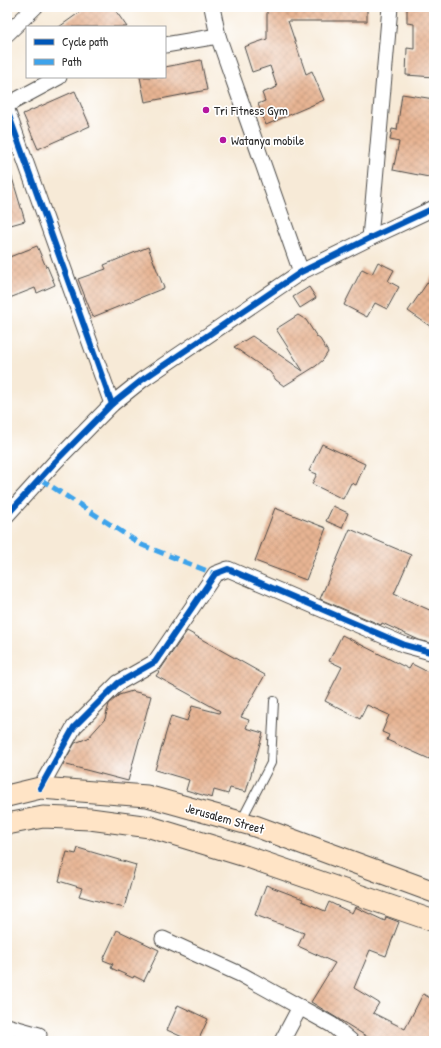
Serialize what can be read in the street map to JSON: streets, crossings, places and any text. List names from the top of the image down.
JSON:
{
  "streets": {
    "main road": ["Jerusalem Street"]
  },
  "places": ["Tri Fitness Gym", "Watanya mobile"],
  "legend": ["Cycle path", "Path"]
}
